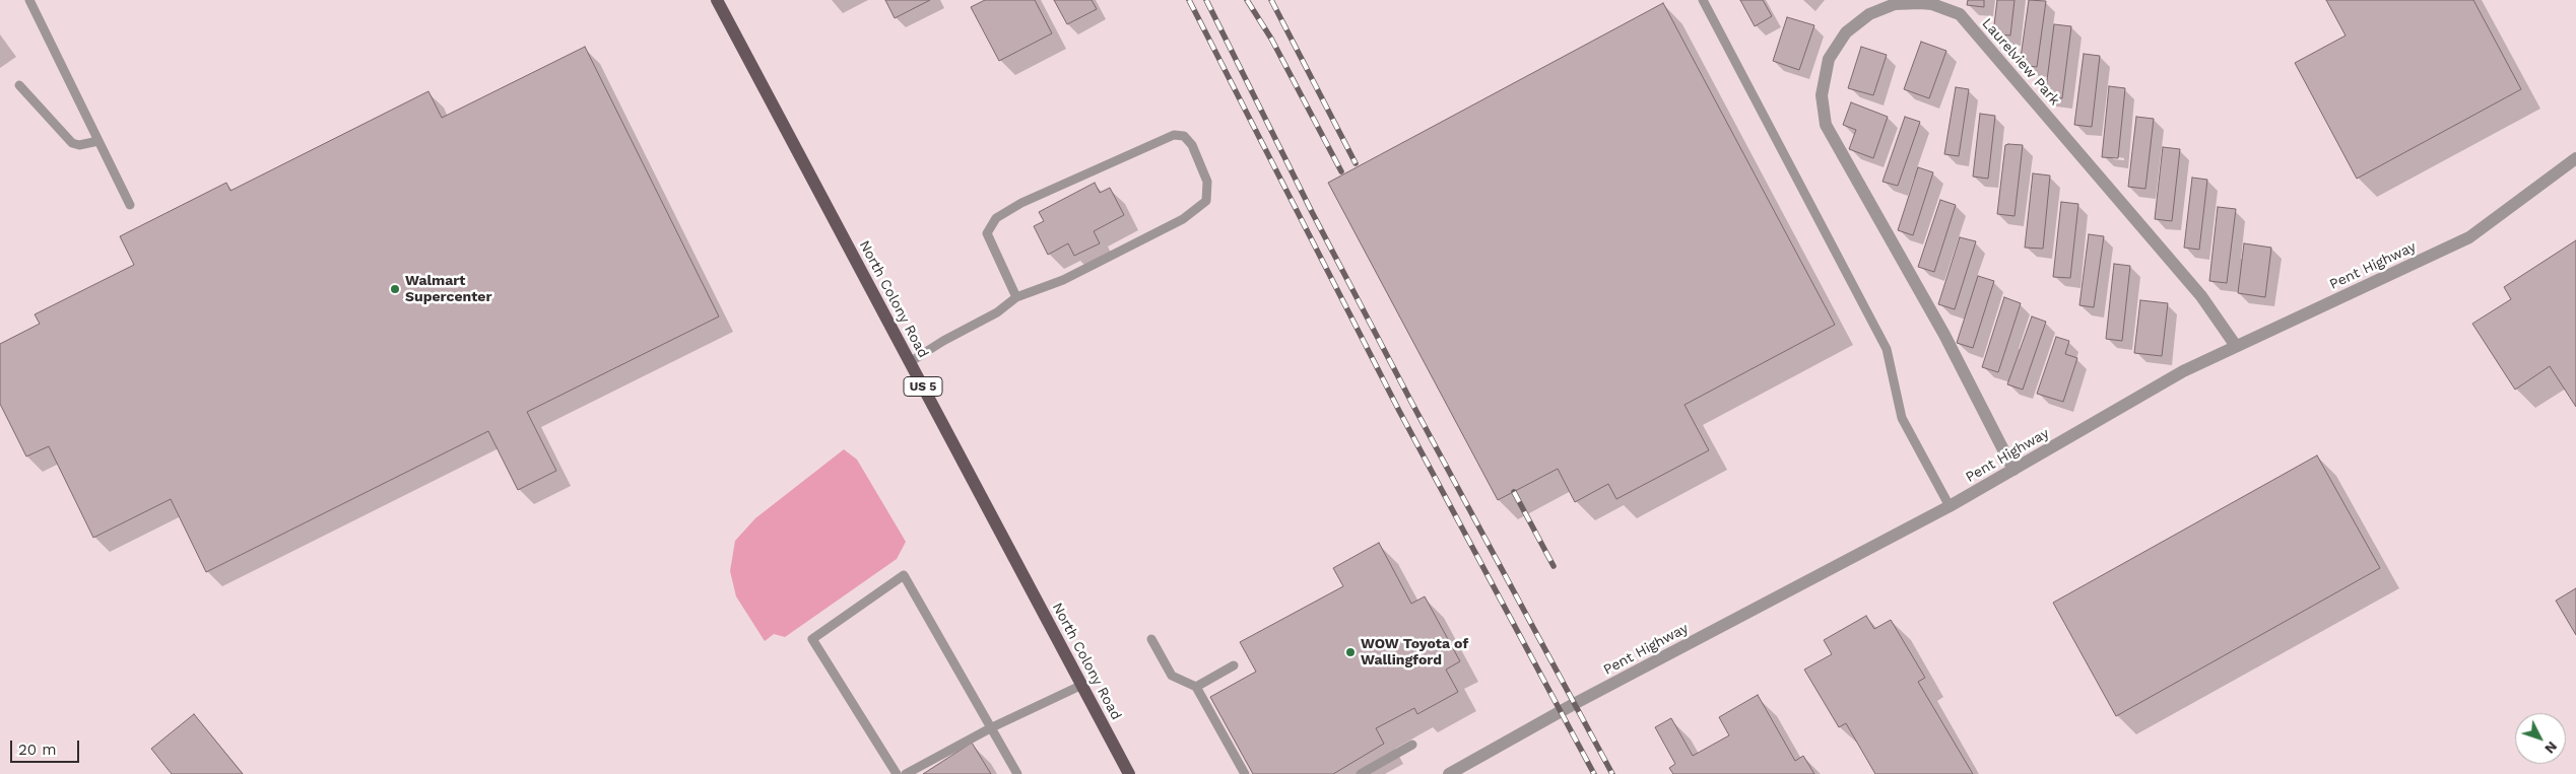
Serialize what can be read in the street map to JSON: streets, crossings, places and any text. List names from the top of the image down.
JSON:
{
  "streets": {
    "main road": ["North Colony Road", "US 5"],
    "street": ["Laurelview Park", "Pent Highway"]
  },
  "crossings": [
    ["Laurelview Park", "Pent Highway"]
  ],
  "places": ["Walmart Supercenter", "WOW Toyota of Wallingford"],
  "scale_bar": "20 m",
  "north": "bottom right"
}
